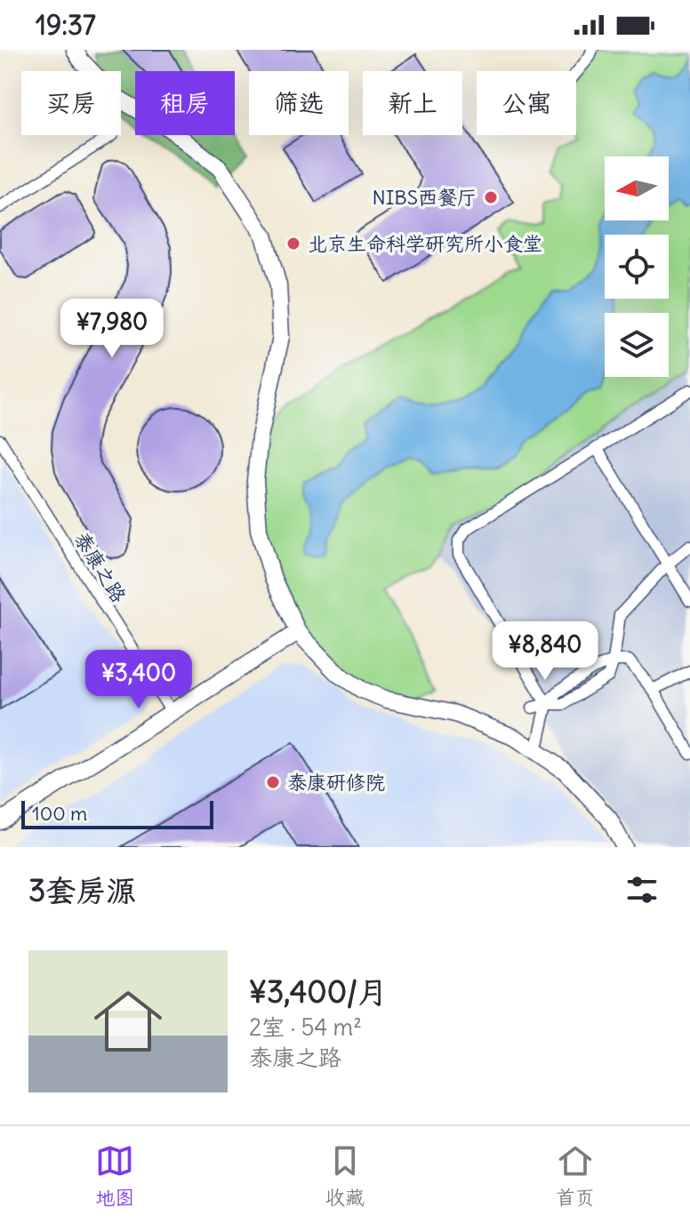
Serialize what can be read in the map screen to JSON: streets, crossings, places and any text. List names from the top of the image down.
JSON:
{
  "streets": {
    "street": ["泰康之路"]
  },
  "places": ["NIBS西餐厅", "北京生命科学研究所小食堂", "泰康研修院"],
  "scale_bar": "100 m",
  "north": "left",
  "page": {
    "status": "19:37",
    "chip": [
      "买房",
      "租房",
      "筛选",
      "新上",
      "公寓"
    ],
    "price": ["¥7,980", "¥8,840", "¥3,400"],
    "scale": "100 m",
    "heading": "3套房源",
    "list": [
      {
        "name": "¥3,400/月",
        "note": "2室 · 54 m² · 泰康之路"
      }
    ],
    "tabs": ["地图", "收藏", "首页"]
  }
}
